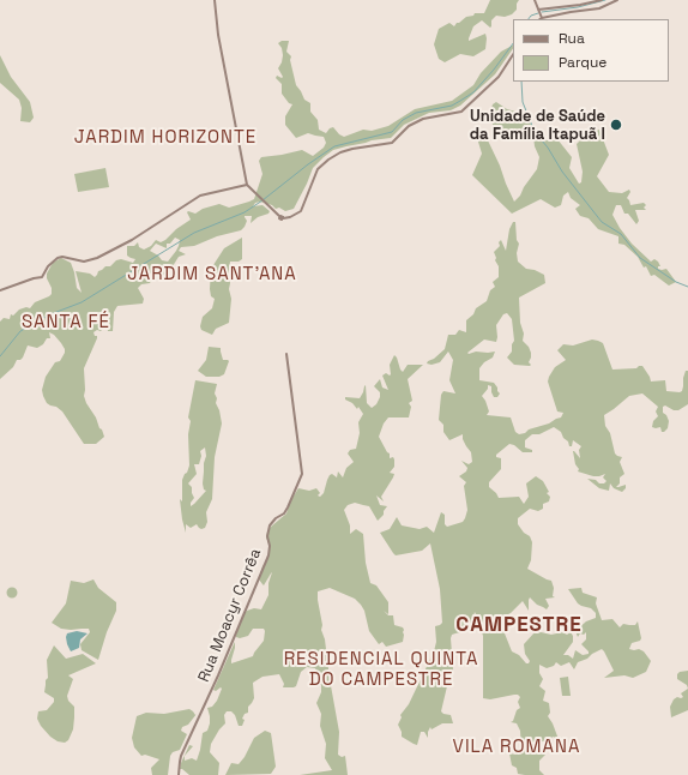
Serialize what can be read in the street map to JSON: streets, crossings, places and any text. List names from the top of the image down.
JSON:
{
  "streets": {
    "street": ["Rua Moacyr Corrêa"]
  },
  "districts": [
    "JARDIM HORIZONTE",
    "JARDIM SANT'ANA",
    "SANTA FÉ",
    "CAMPESTRE",
    "RESIDENCIAL QUINTA DO CAMPESTRE",
    "VILA ROMANA"
  ],
  "places": ["Unidade de Saúde da Família Itapuã I"],
  "legend": ["Rua", "Parque"]
}
